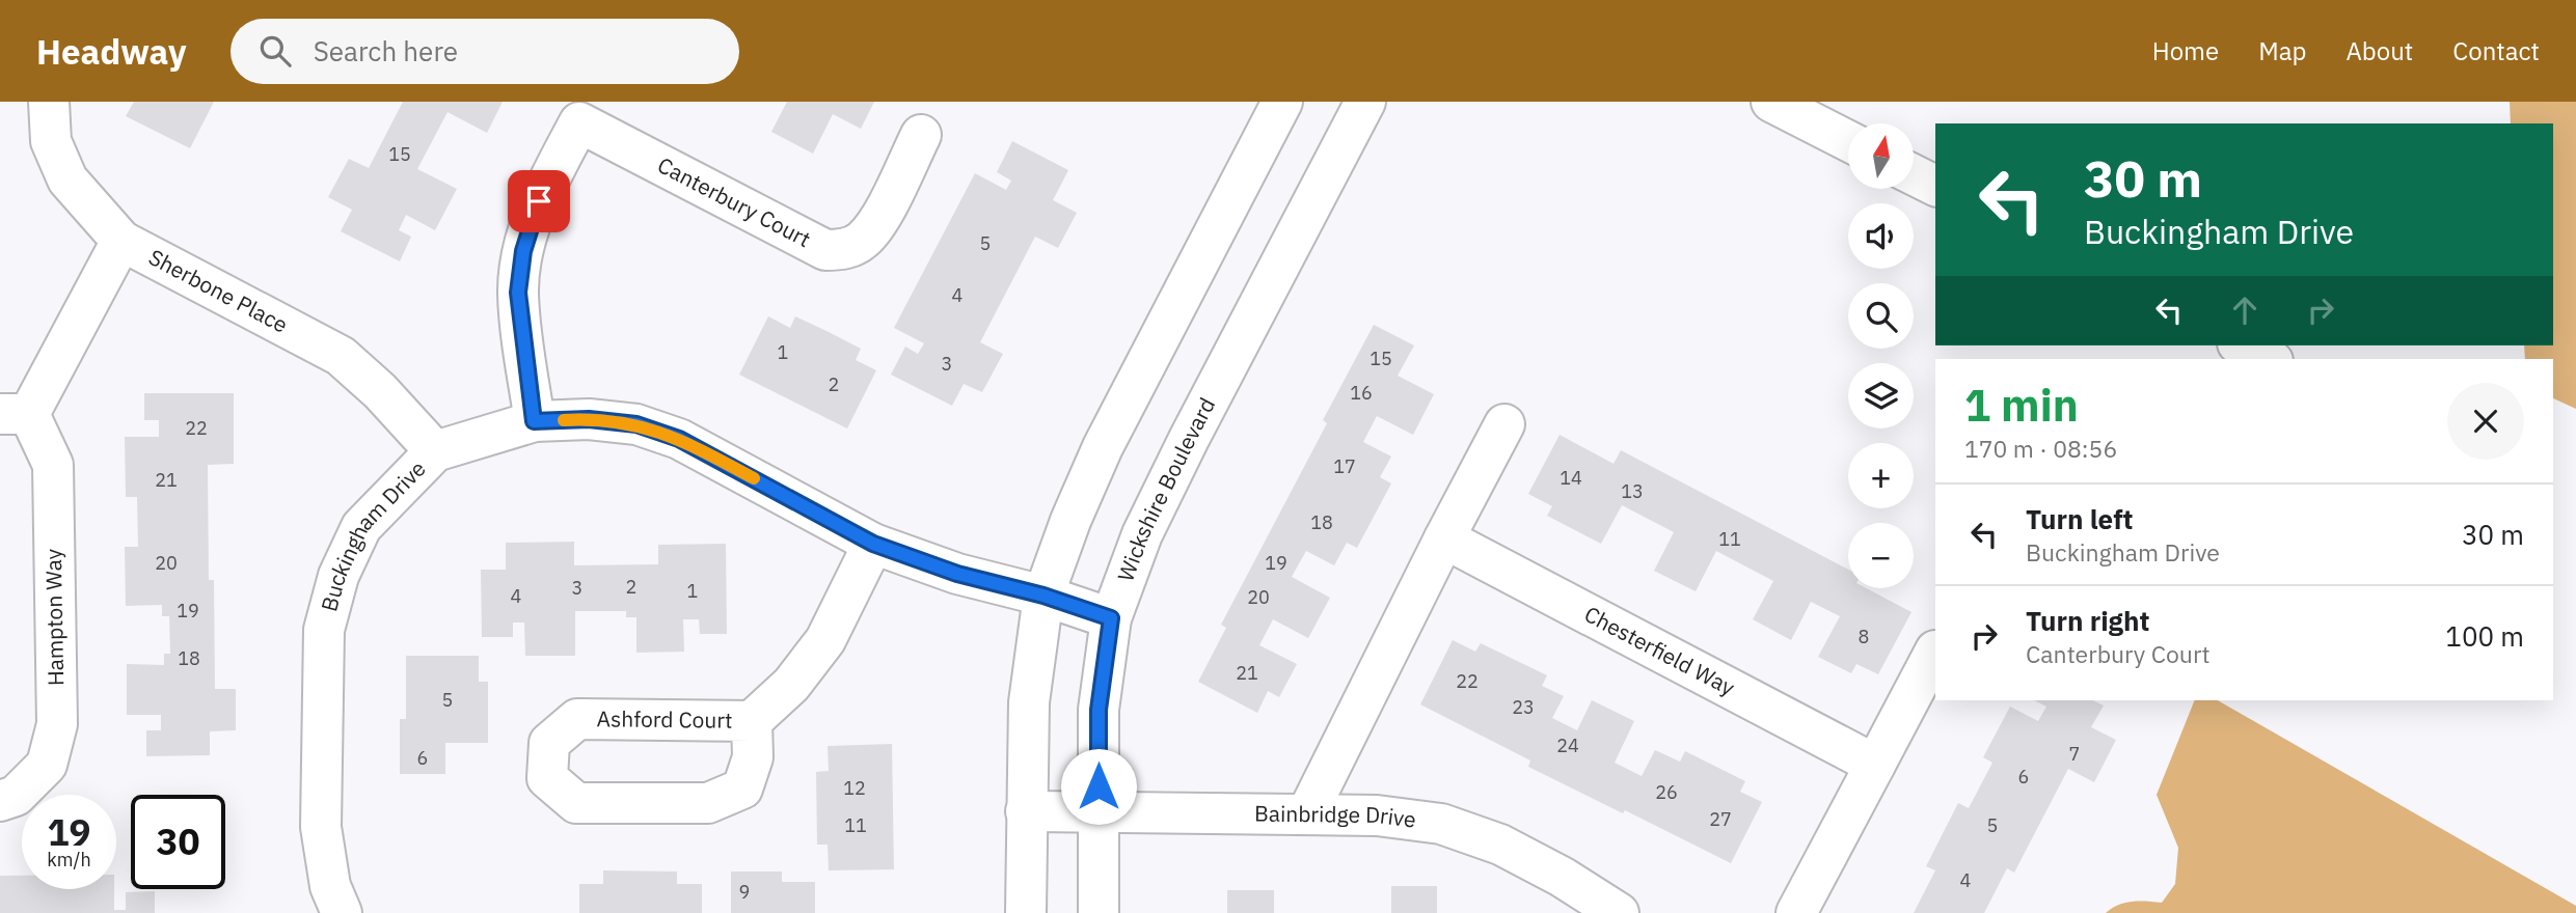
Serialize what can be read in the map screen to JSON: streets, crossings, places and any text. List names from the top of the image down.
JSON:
{
  "streets": {
    "street": [
      "Canterbury Court",
      "Sherbone Place",
      "Wickshire Boulevard",
      "Buckingham Drive",
      "Hampton Way",
      "Chesterfield Way",
      "Ashford Court",
      "Bainbridge Drive"
    ]
  },
  "crossings": [
    ["Canterbury Court", "Buckingham Drive"],
    ["Sherbone Place", "Buckingham Drive"],
    ["Sherbone Place", "Hampton Way"],
    ["Wickshire Boulevard", "Buckingham Drive"],
    ["Wickshire Boulevard", "Bainbridge Drive"],
    ["Buckingham Drive", "Ashford Court"]
  ],
  "house_numbers": [
    "15",
    "5",
    "4",
    "1",
    "15",
    "3",
    "2",
    "16",
    "22",
    "17",
    "14",
    "21",
    "13",
    "18",
    "11",
    "20",
    "19",
    "2",
    "3",
    "1",
    "4",
    "20",
    "19",
    "8",
    "18",
    "21",
    "22",
    "5",
    "23",
    "24",
    "7",
    "6",
    "6",
    "12",
    "26",
    "27",
    "11",
    "5",
    "4",
    "9"
  ],
  "north": "top",
  "page": {
    "header": "Headway",
    "search": "Search here",
    "nav": [
      "Home",
      "Map",
      "About",
      "Contact"
    ],
    "map_buttons": ["+", "−"],
    "turn": ["30 m", "Buckingham Drive"],
    "heading": ["1 min", "170 m · 08:56"],
    "list": [
      {
        "name": "Turn left",
        "note": "Buckingham Drive",
        "value": "30 m"
      },
      {
        "name": "Turn right",
        "note": "Canterbury Court",
        "value": "100 m"
      }
    ],
    "speed": "19 km/h",
    "limit": "30"
  }
}
